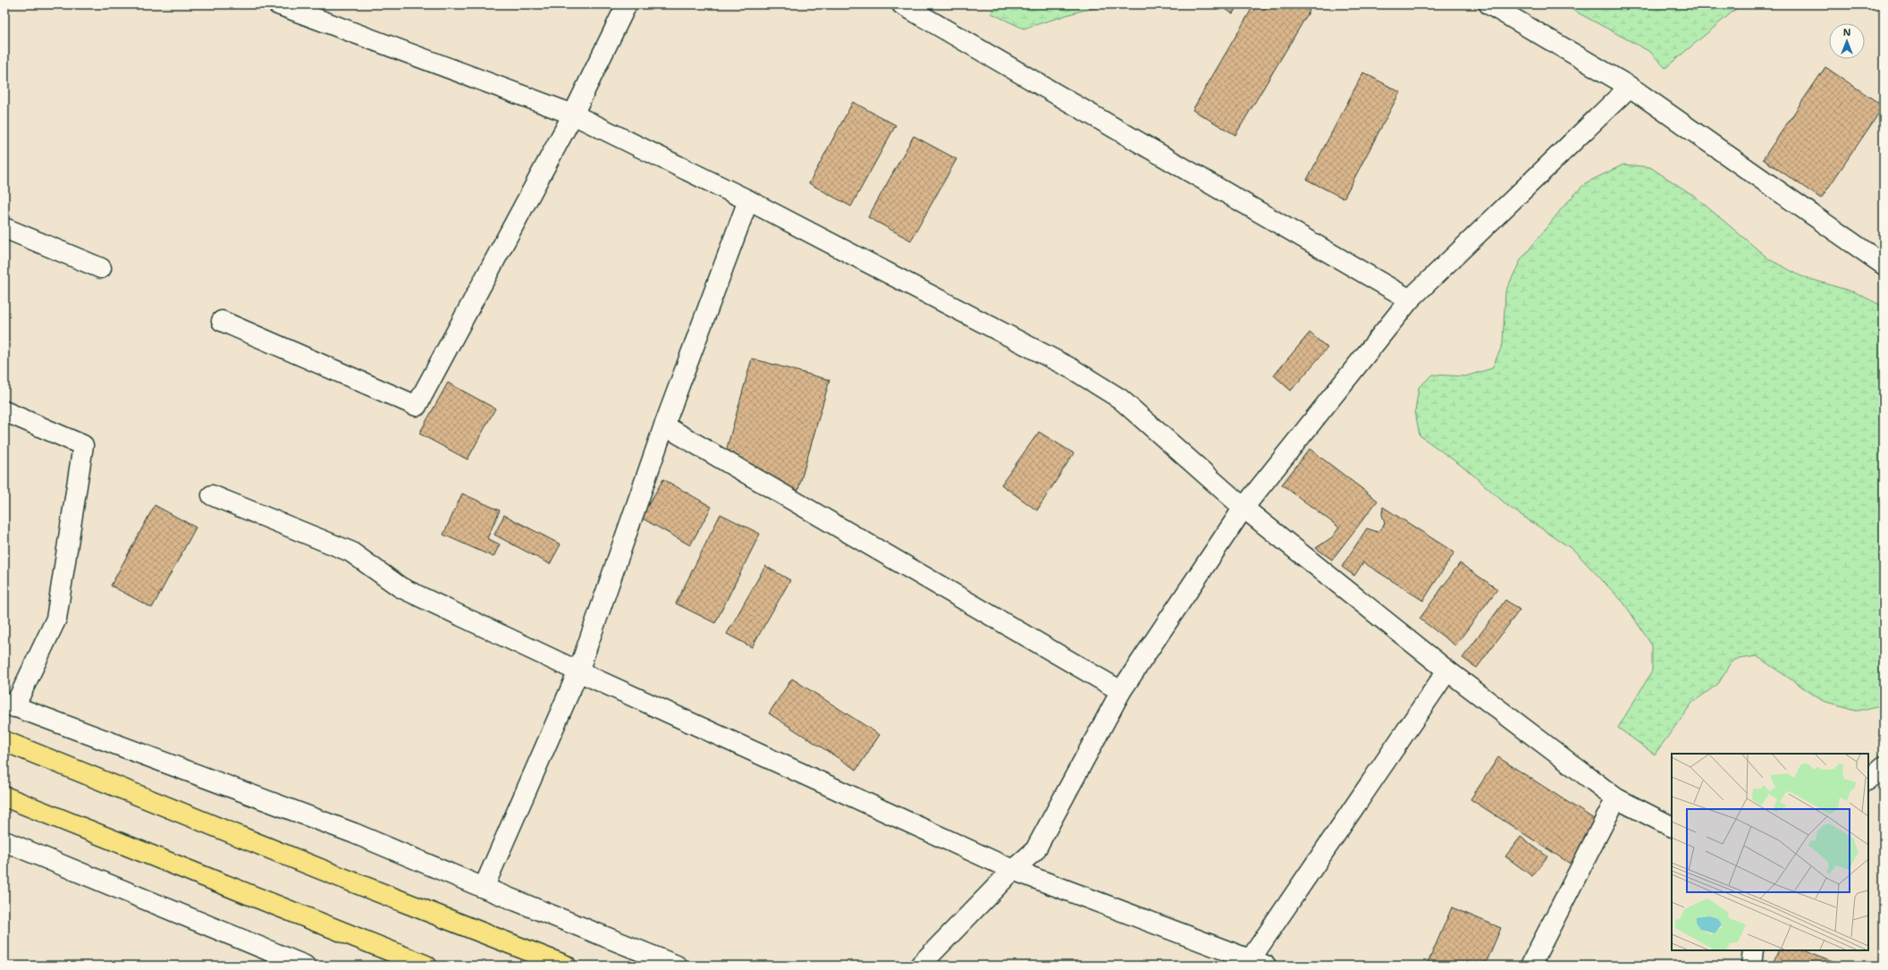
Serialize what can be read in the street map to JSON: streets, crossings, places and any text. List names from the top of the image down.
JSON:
{
  "north": "top"
}
